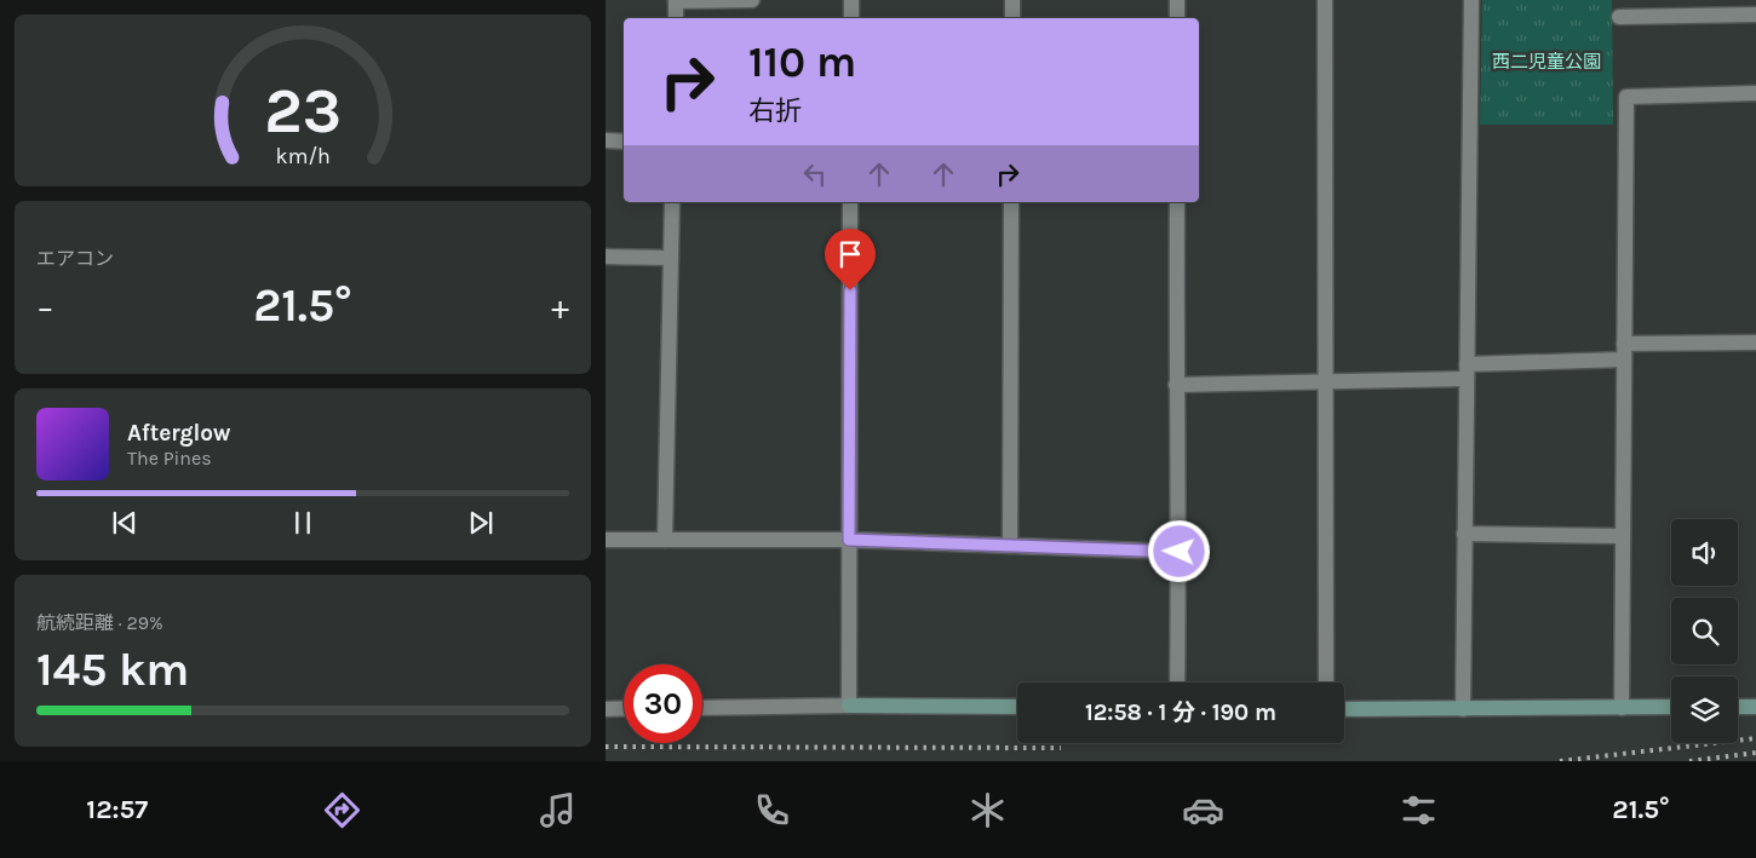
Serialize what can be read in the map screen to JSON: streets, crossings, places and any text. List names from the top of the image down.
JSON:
{
  "parks": ["西二児童公園"],
  "page": {
    "turn": ["110 m", "右折"],
    "tile": [
      "エアコン",
      ["航続距離 · 29%", "145 km"]
    ],
    "heat": ["−", "21.5°", "+"],
    "song": ["Afterglow", "The Pines"],
    "limit": "30",
    "trip": "12:58 · 1 分 · 190 m",
    "tabs": ["12:57", "21.5°"],
    "gauge": ["23", "km/h"]
  }
}
